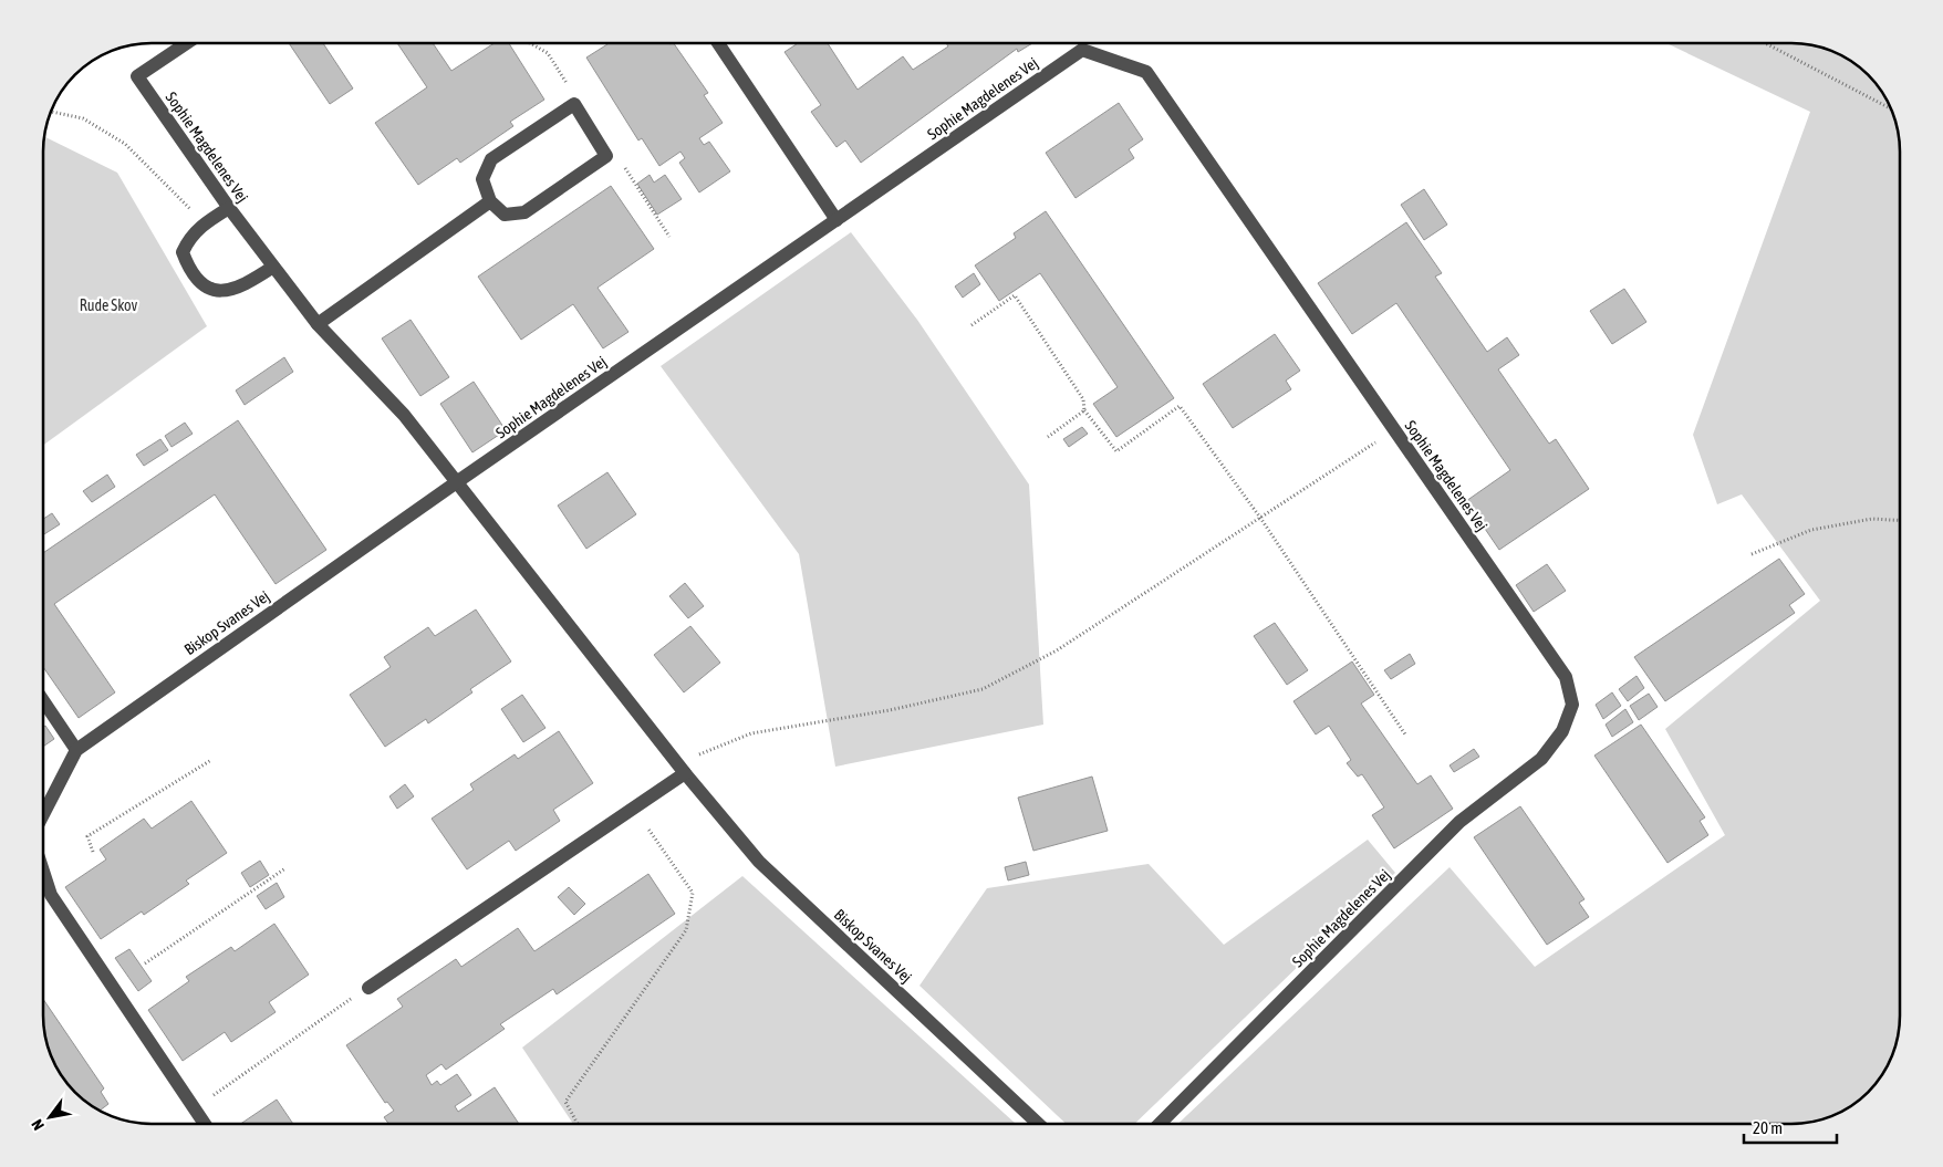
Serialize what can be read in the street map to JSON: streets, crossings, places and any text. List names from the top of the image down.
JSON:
{
  "streets": {
    "street": ["Sophie Magdelenes Vej", "Biskop Svanes Vej"]
  },
  "crossings": [
    ["Sophie Magdelenes Vej", "Biskop Svanes Vej"]
  ],
  "parks": ["Rude Skov"],
  "scale_bar": "20 m",
  "north": "bottom left"
}
